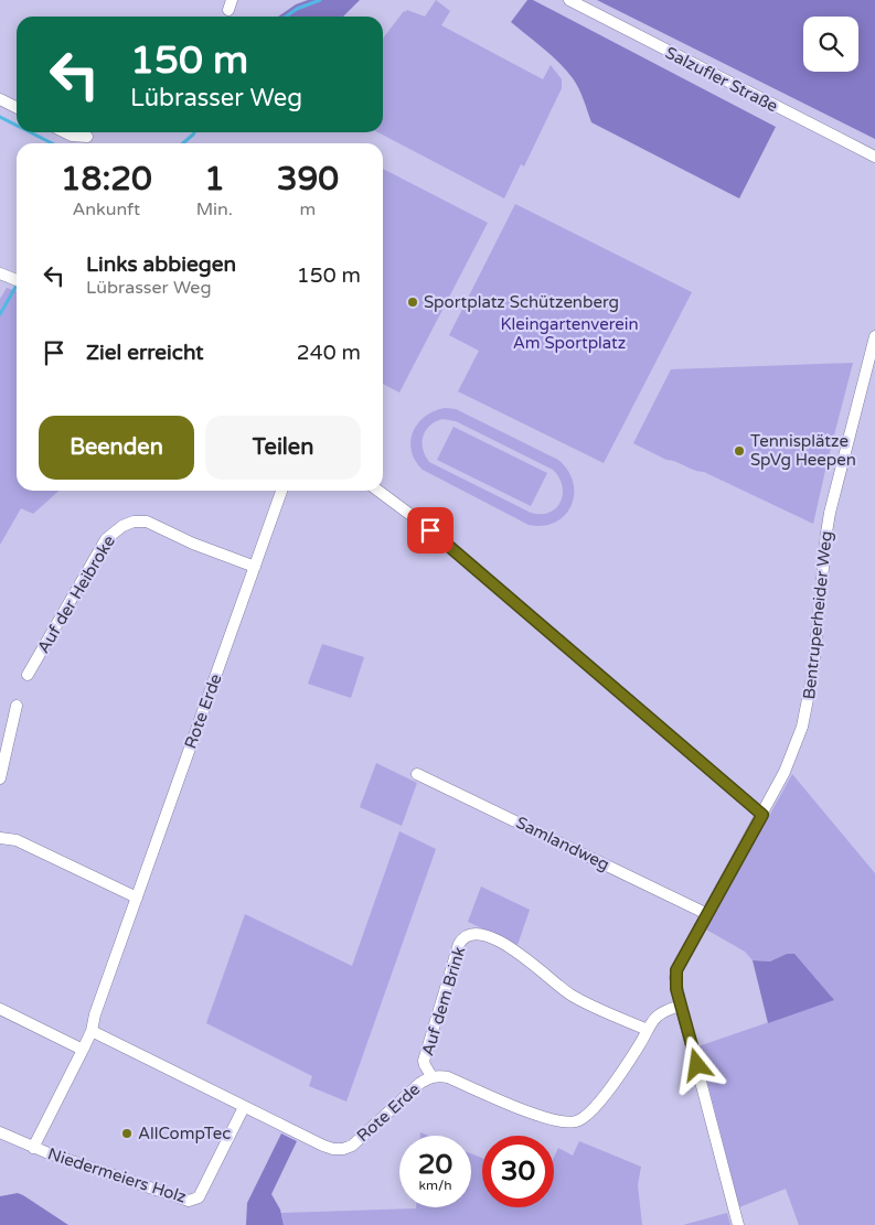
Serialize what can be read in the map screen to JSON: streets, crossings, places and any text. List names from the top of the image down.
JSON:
{
  "streets": {
    "street": [
      "Salzufler Straße",
      "Auf der Heibroke",
      "Bentruperheider Weg",
      "Rote Erde",
      "Samlandweg",
      "Auf dem Brink",
      "Niedermeiers Holz"
    ]
  },
  "crossings": [
    ["Auf der Heibroke", "Rote Erde"],
    ["Bentruperheider Weg", "Rote Erde"],
    ["Bentruperheider Weg", "Samlandweg"],
    ["Rote Erde", "Auf dem Brink"],
    ["Rote Erde", "Niedermeiers Holz"]
  ],
  "parks": ["Kleingartenverein Am Sportplatz"],
  "places": ["Sportplatz Schützenberg", "Tennisplätze SpVg Heepen", "AllCompTec"],
  "page": {
    "turn": ["150 m", "Lübrasser Weg"],
    "eta": [
      "18:20",
      "Ankunft",
      "1",
      "Min.",
      "390",
      "m"
    ],
    "list": [
      {
        "name": "Links abbiegen",
        "note": "Lübrasser Weg",
        "value": "150 m"
      },
      {
        "name": "Ziel erreicht",
        "value": "240 m"
      }
    ],
    "buttons": ["Beenden", "Teilen"],
    "speed": "20 km/h",
    "limit": "30"
  }
}
